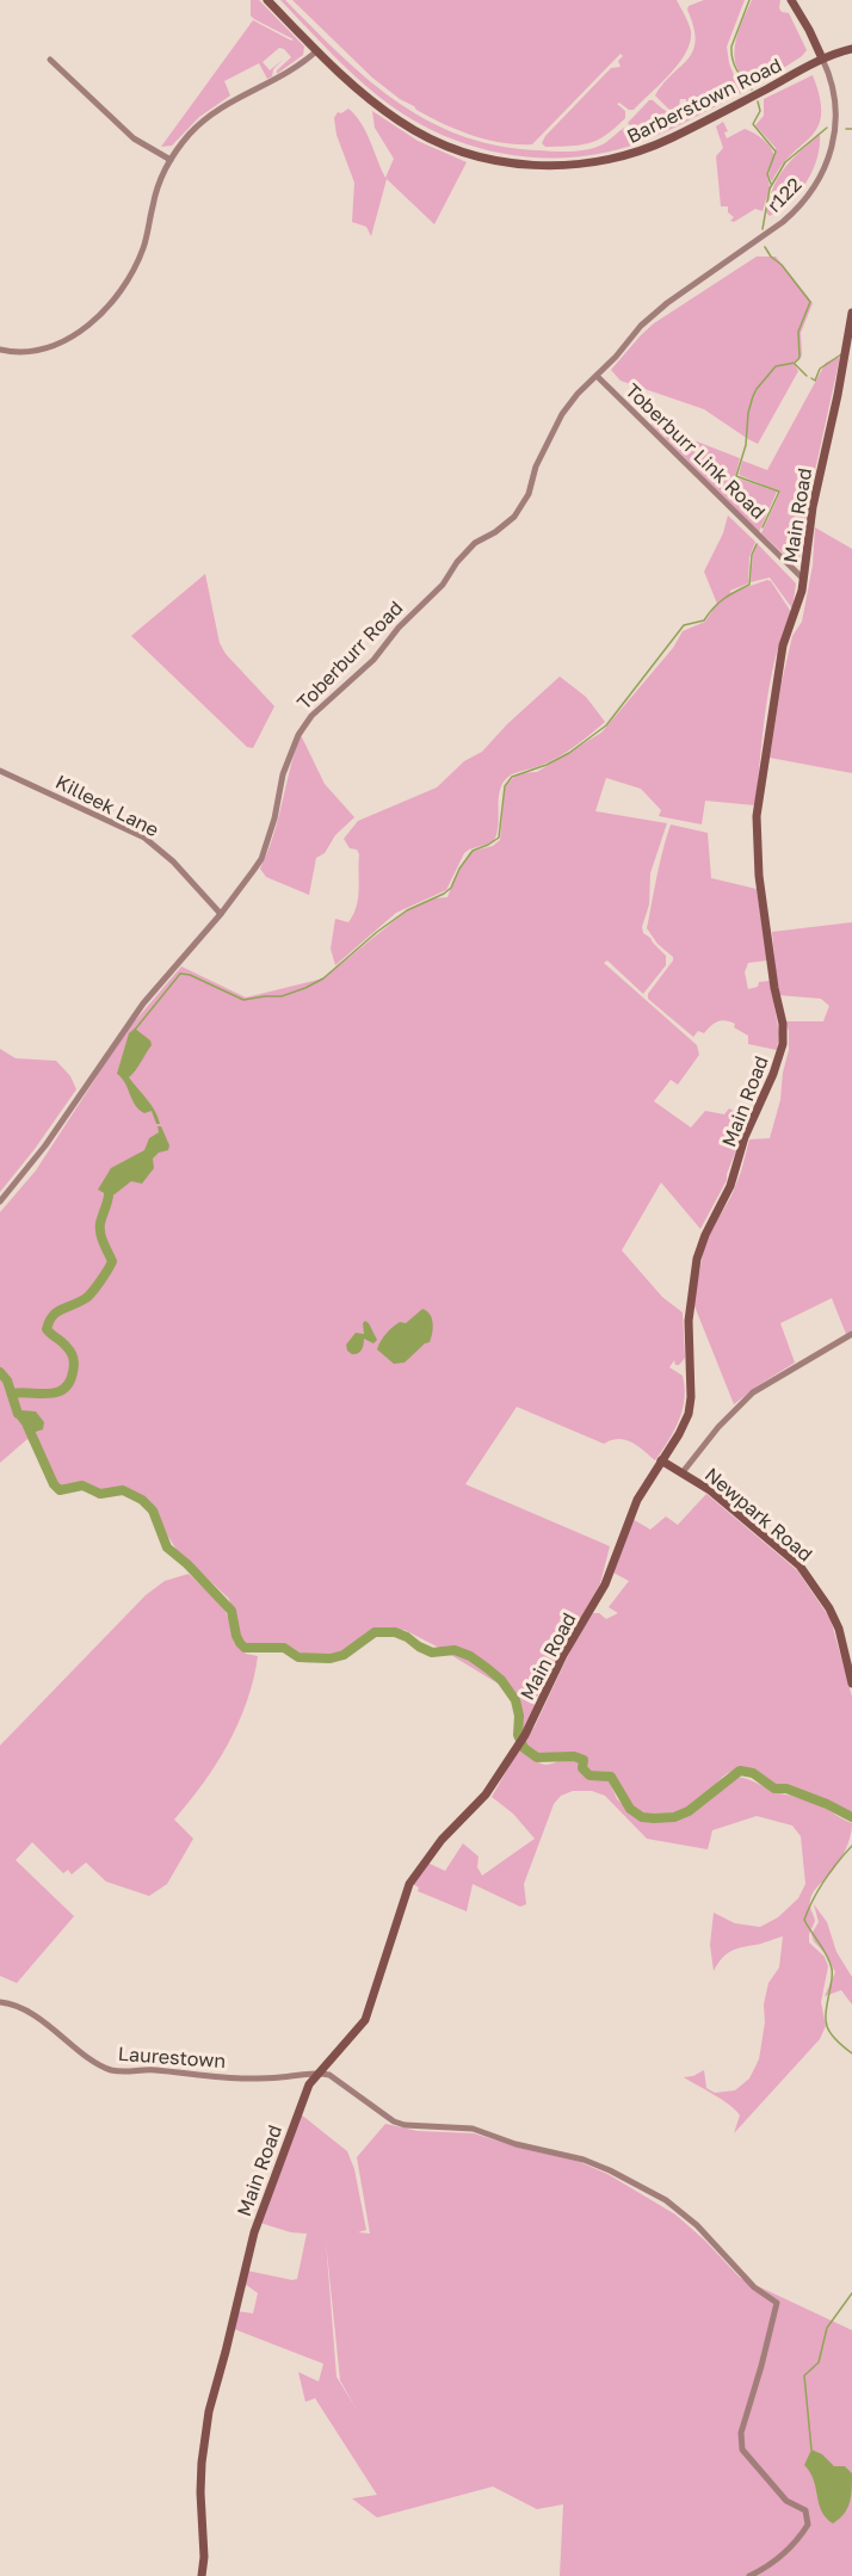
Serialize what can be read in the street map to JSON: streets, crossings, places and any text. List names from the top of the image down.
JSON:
{
  "streets": {
    "main road": ["Barberstown Road", "Main Road", "Newpark Road"],
    "street": [
      "r122",
      "Toberburr Link Road",
      "Toberburr Road",
      "Killeek Lane",
      "Laurestown"
    ]
  },
  "crossings": [
    ["Barberstown Road", "r122"],
    ["r122", "Toberburr Road"],
    ["Toberburr Link Road", "Main Road"],
    ["Toberburr Link Road", "Toberburr Road"],
    ["Main Road", "Newpark Road"],
    ["Main Road", "Laurestown"],
    ["Toberburr Road", "Killeek Lane"]
  ]
}
